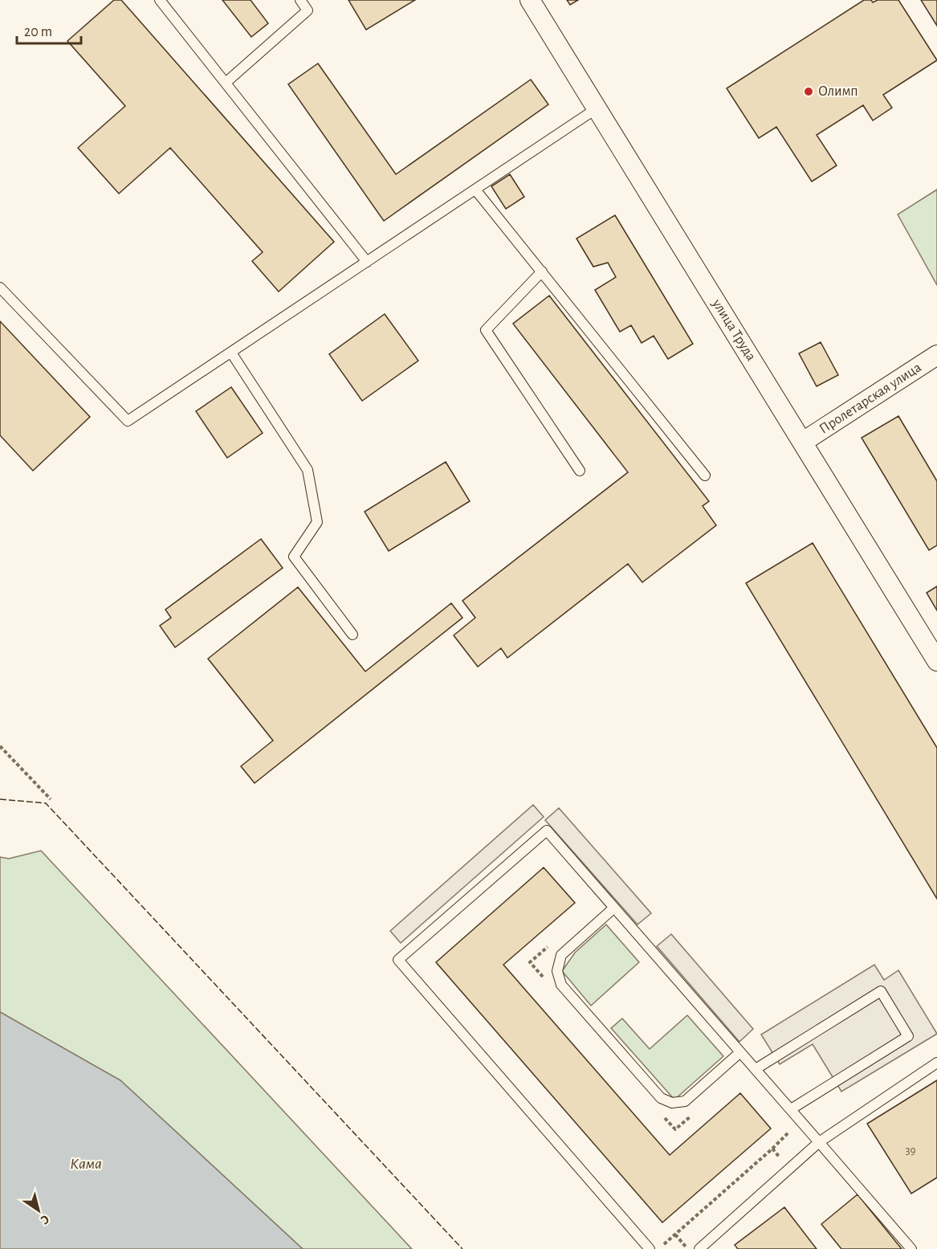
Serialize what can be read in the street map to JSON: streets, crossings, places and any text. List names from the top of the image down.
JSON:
{
  "streets": {
    "street": ["улица Труда", "Пролетарская улица"]
  },
  "crossings": [
    ["улица Труда", "Пролетарская улица"]
  ],
  "water": ["Кама"],
  "places": ["Олимп"],
  "house_numbers": ["39"],
  "scale_bar": "20 m",
  "north": "bottom right"
}
